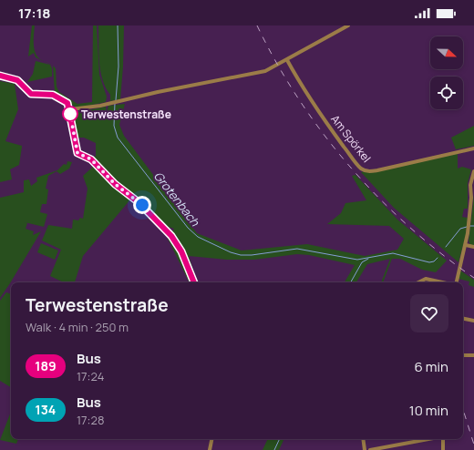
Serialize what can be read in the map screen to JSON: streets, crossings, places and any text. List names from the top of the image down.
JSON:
{
  "streets": {
    "street": ["Am Spörkel"]
  },
  "water": ["Grotenbach"],
  "places": ["Terwestenstraße"],
  "lines": ["bus line 189"],
  "north": "right",
  "page": {
    "status": "17:18",
    "heading": ["Terwestenstraße", "Walk · 4 min · 250 m"],
    "list": [
      {
        "mark": "189",
        "name": "Bus",
        "note": "17:24",
        "value": "6 min"
      },
      {
        "mark": "134",
        "name": "Bus",
        "note": "17:28",
        "value": "10 min"
      }
    ]
  }
}
